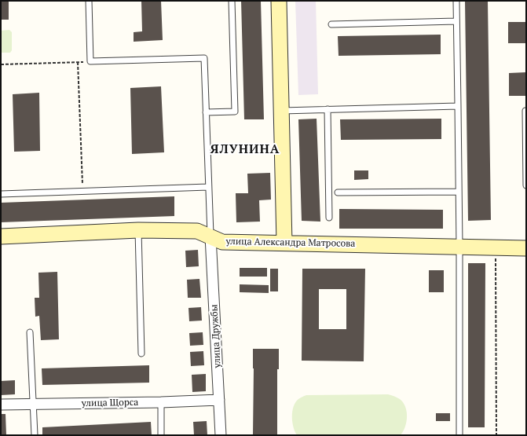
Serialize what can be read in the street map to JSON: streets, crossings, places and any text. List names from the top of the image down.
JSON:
{
  "streets": {
    "street": ["улица Александра Матросова", "улица Дружбы", "улица Щорса"]
  },
  "crossings": [
    ["улица Александра Матросова", "улица Дружбы"],
    ["улица Дружбы", "улица Щорса"]
  ],
  "districts": ["ЯЛУНИНА"]
}
